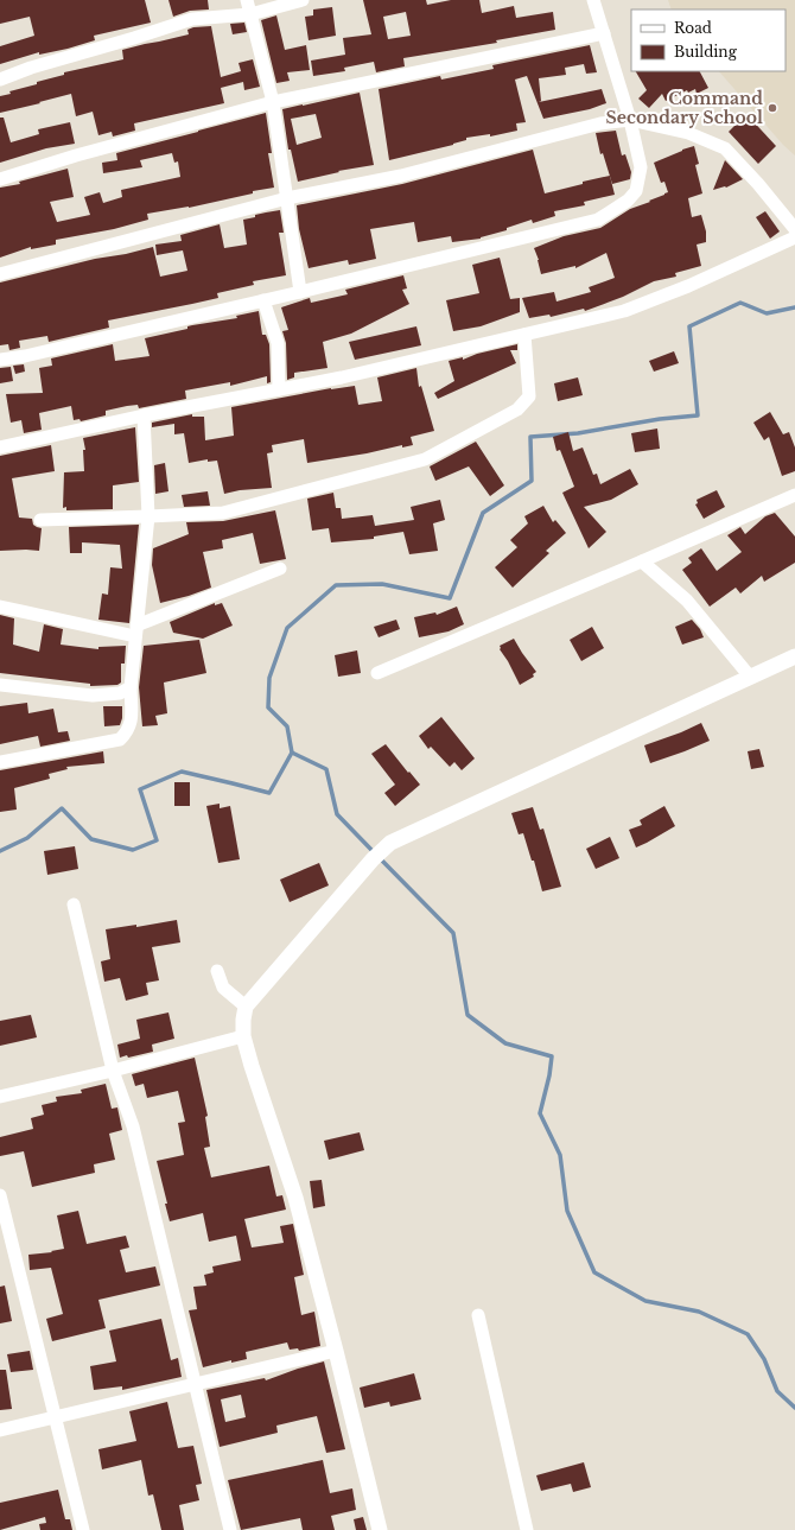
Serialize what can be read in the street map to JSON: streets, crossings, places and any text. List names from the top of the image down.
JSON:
{
  "places": ["Command Secondary School"],
  "legend": ["Road", "Building"]
}
